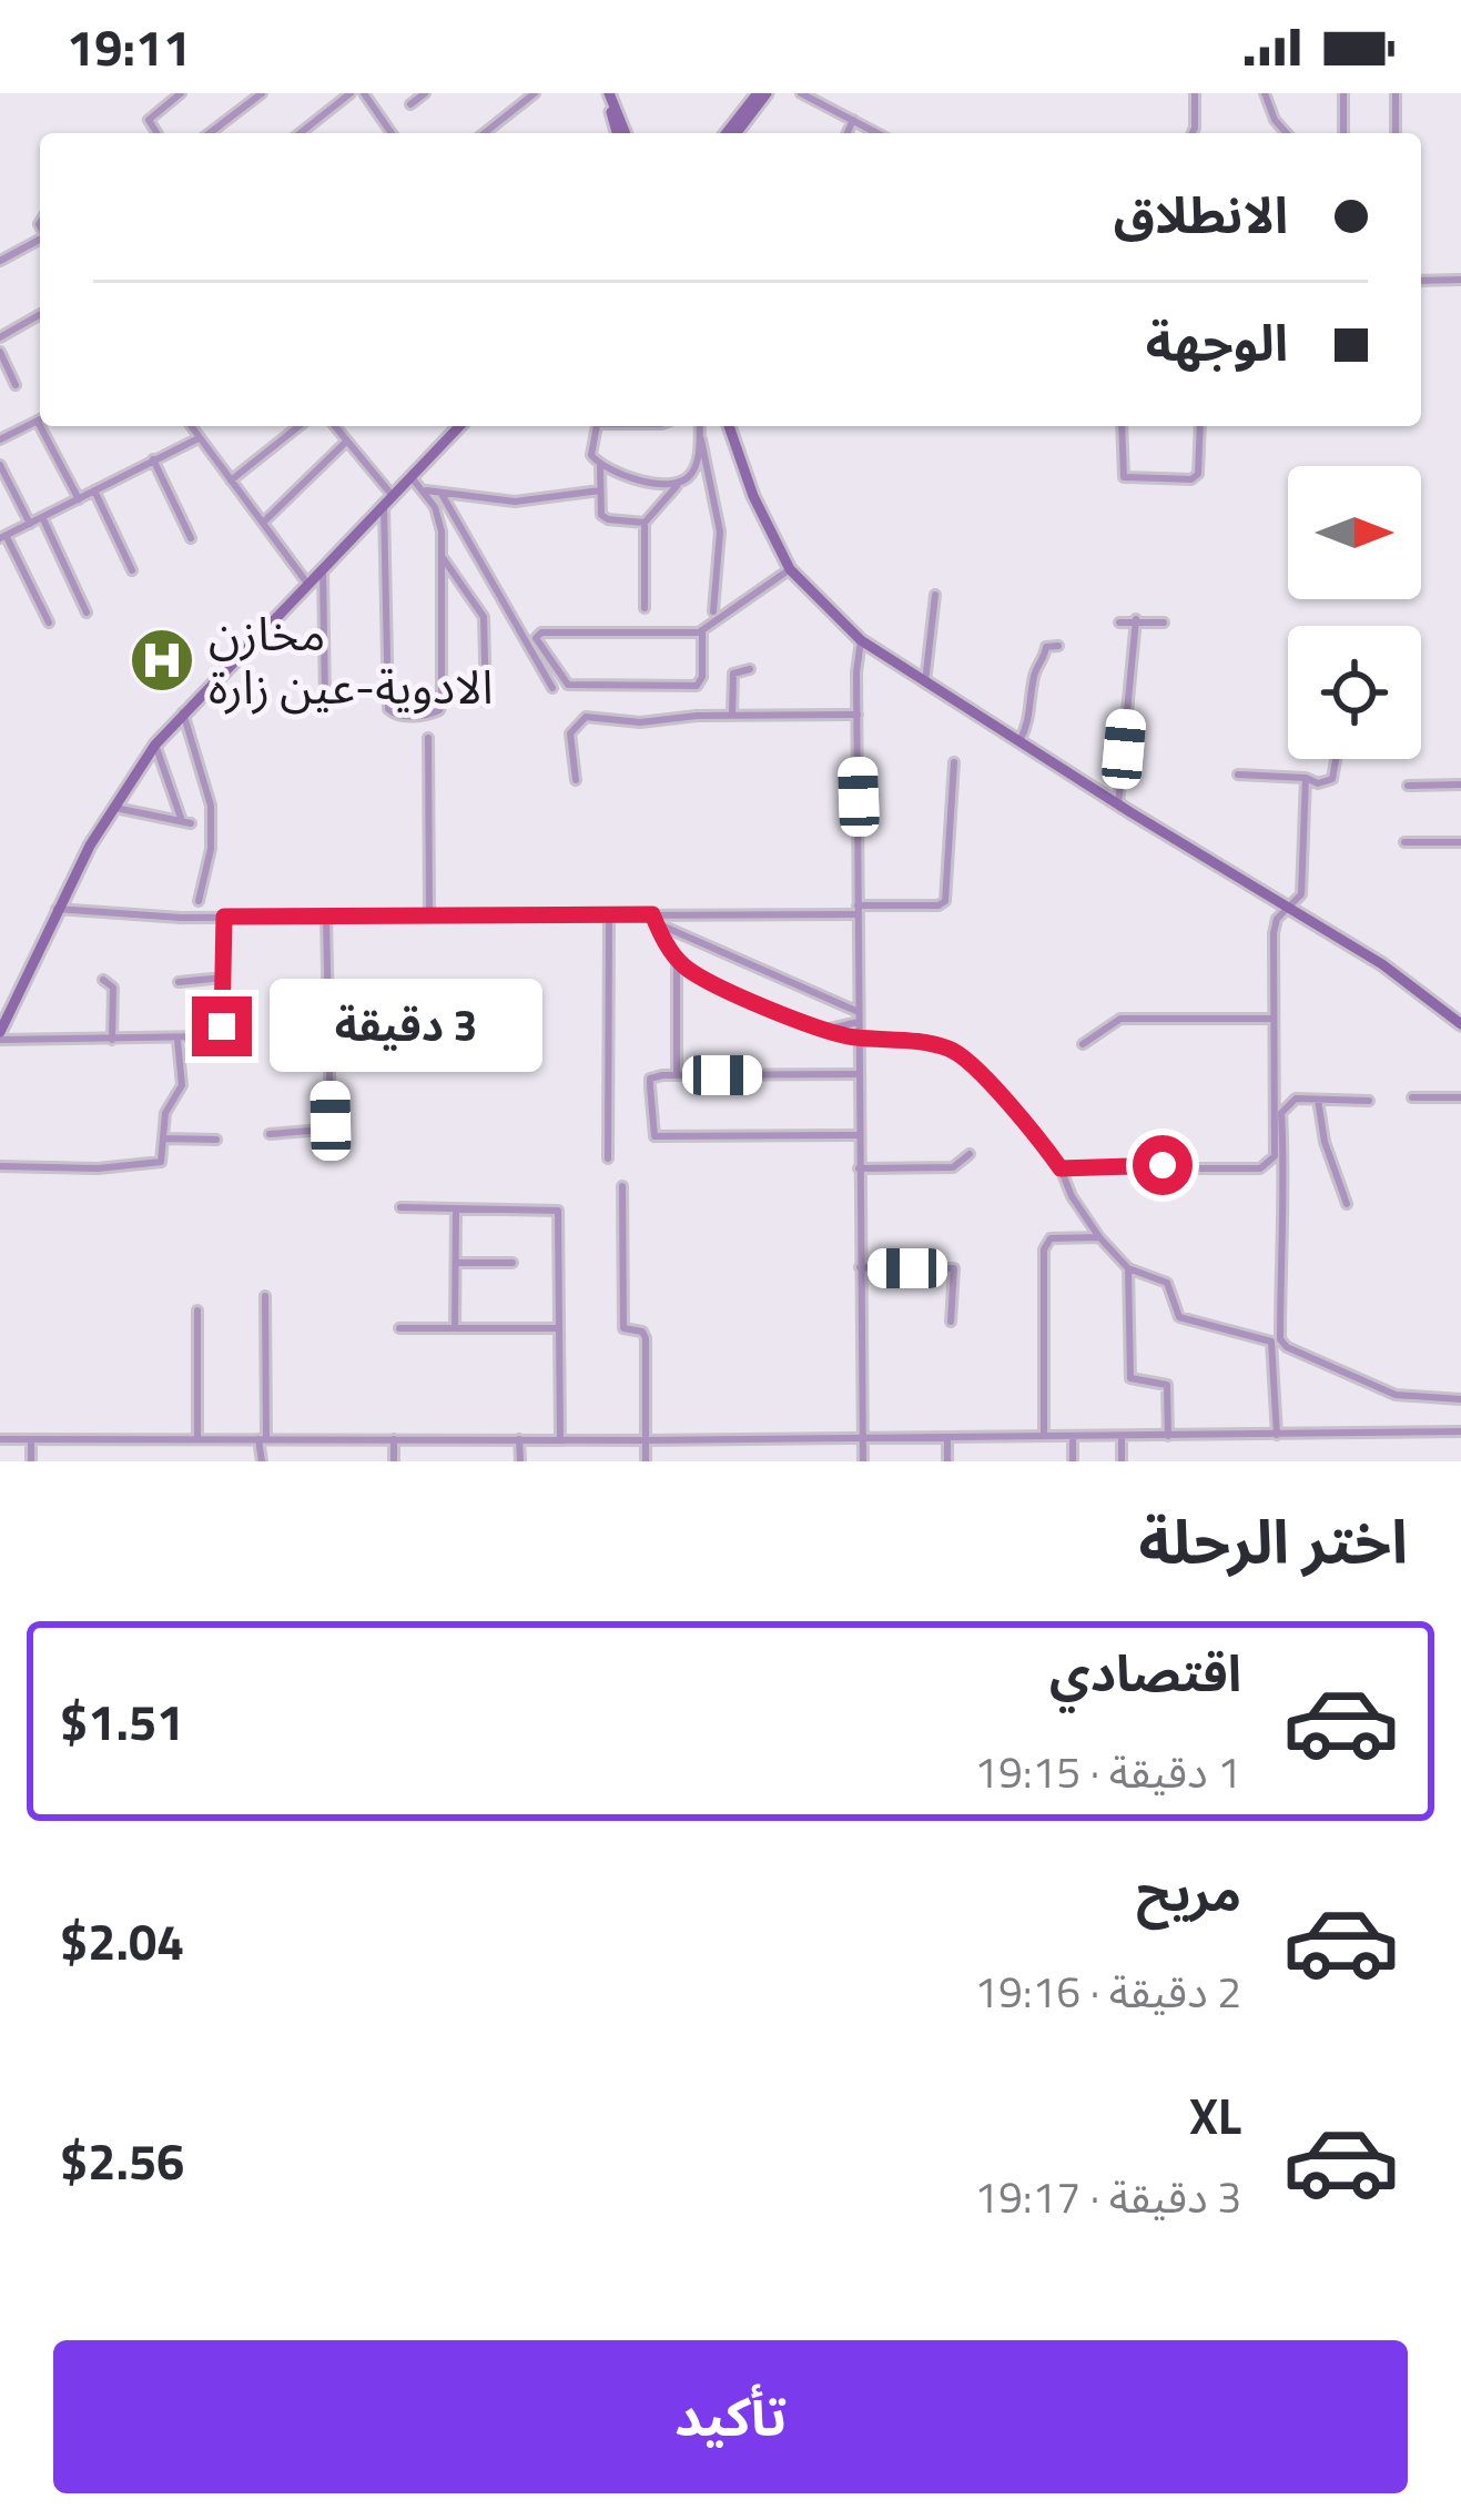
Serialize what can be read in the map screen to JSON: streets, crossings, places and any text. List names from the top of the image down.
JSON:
{
  "places": {
    "hospital": ["مخازن الادوية-عين زارة"]
  },
  "north": "right",
  "page": {
    "status": "19:11",
    "banner": ["الانطلاق", "الوجهة"],
    "bubble": "3 دقيقة",
    "heading": "اختر الرحلة",
    "list": [
      {
        "name": "اقتصادي",
        "note": "1 دقيقة · 19:15",
        "value": "$1.51"
      },
      {
        "name": "مريح",
        "note": "2 دقيقة · 19:16",
        "value": "$2.04"
      },
      {
        "name": "XL",
        "note": "3 دقيقة · 19:17",
        "value": "$2.56"
      }
    ],
    "buttons": "تأكيد"
  }
}
